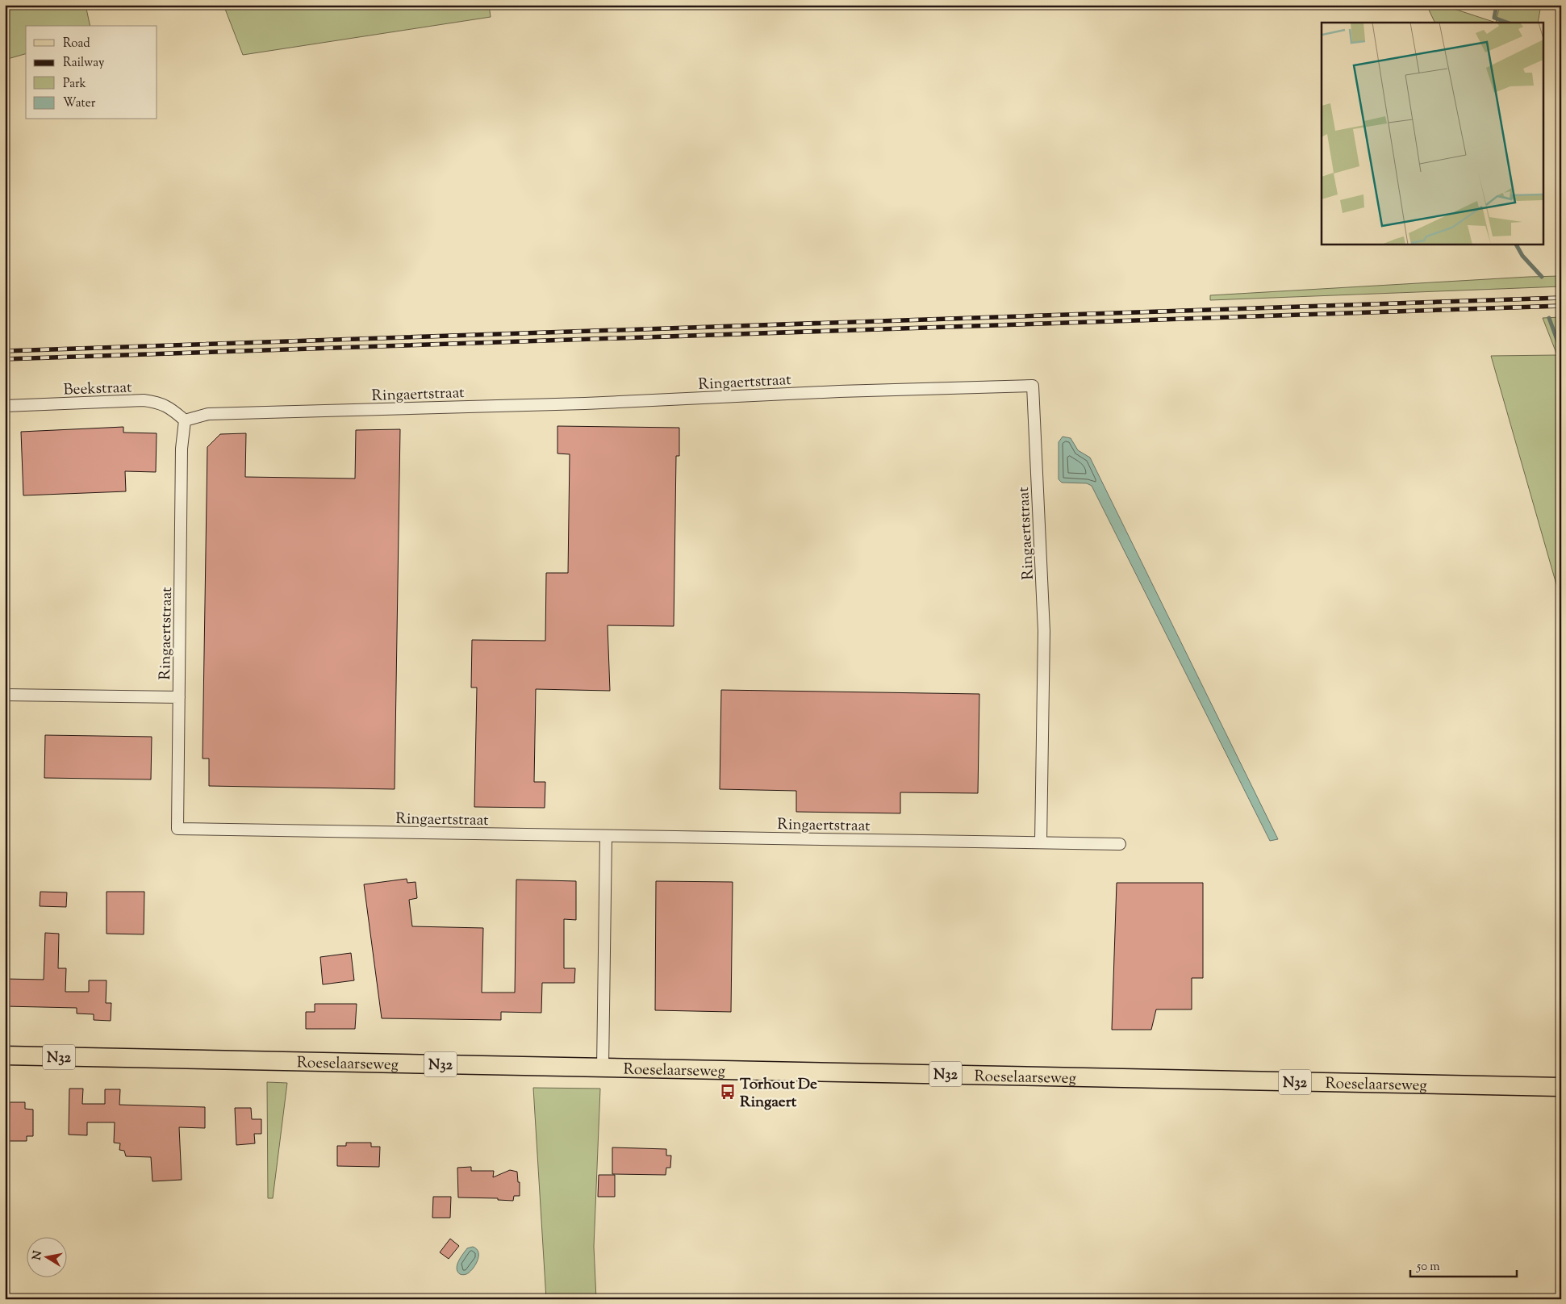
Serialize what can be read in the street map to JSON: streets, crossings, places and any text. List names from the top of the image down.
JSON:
{
  "streets": {
    "main road": ["N32", "Roeselaarseweg"],
    "street": ["Ringaertstraat", "Beekstraat"]
  },
  "crossings": [
    ["Ringaertstraat", "Beekstraat"]
  ],
  "places": {
    "bus stop": ["Torhout De Ringaert"]
  },
  "legend": [
    "Road",
    "Railway",
    "Park",
    "Water"
  ],
  "scale_bar": "50 m",
  "north": "left"
}
